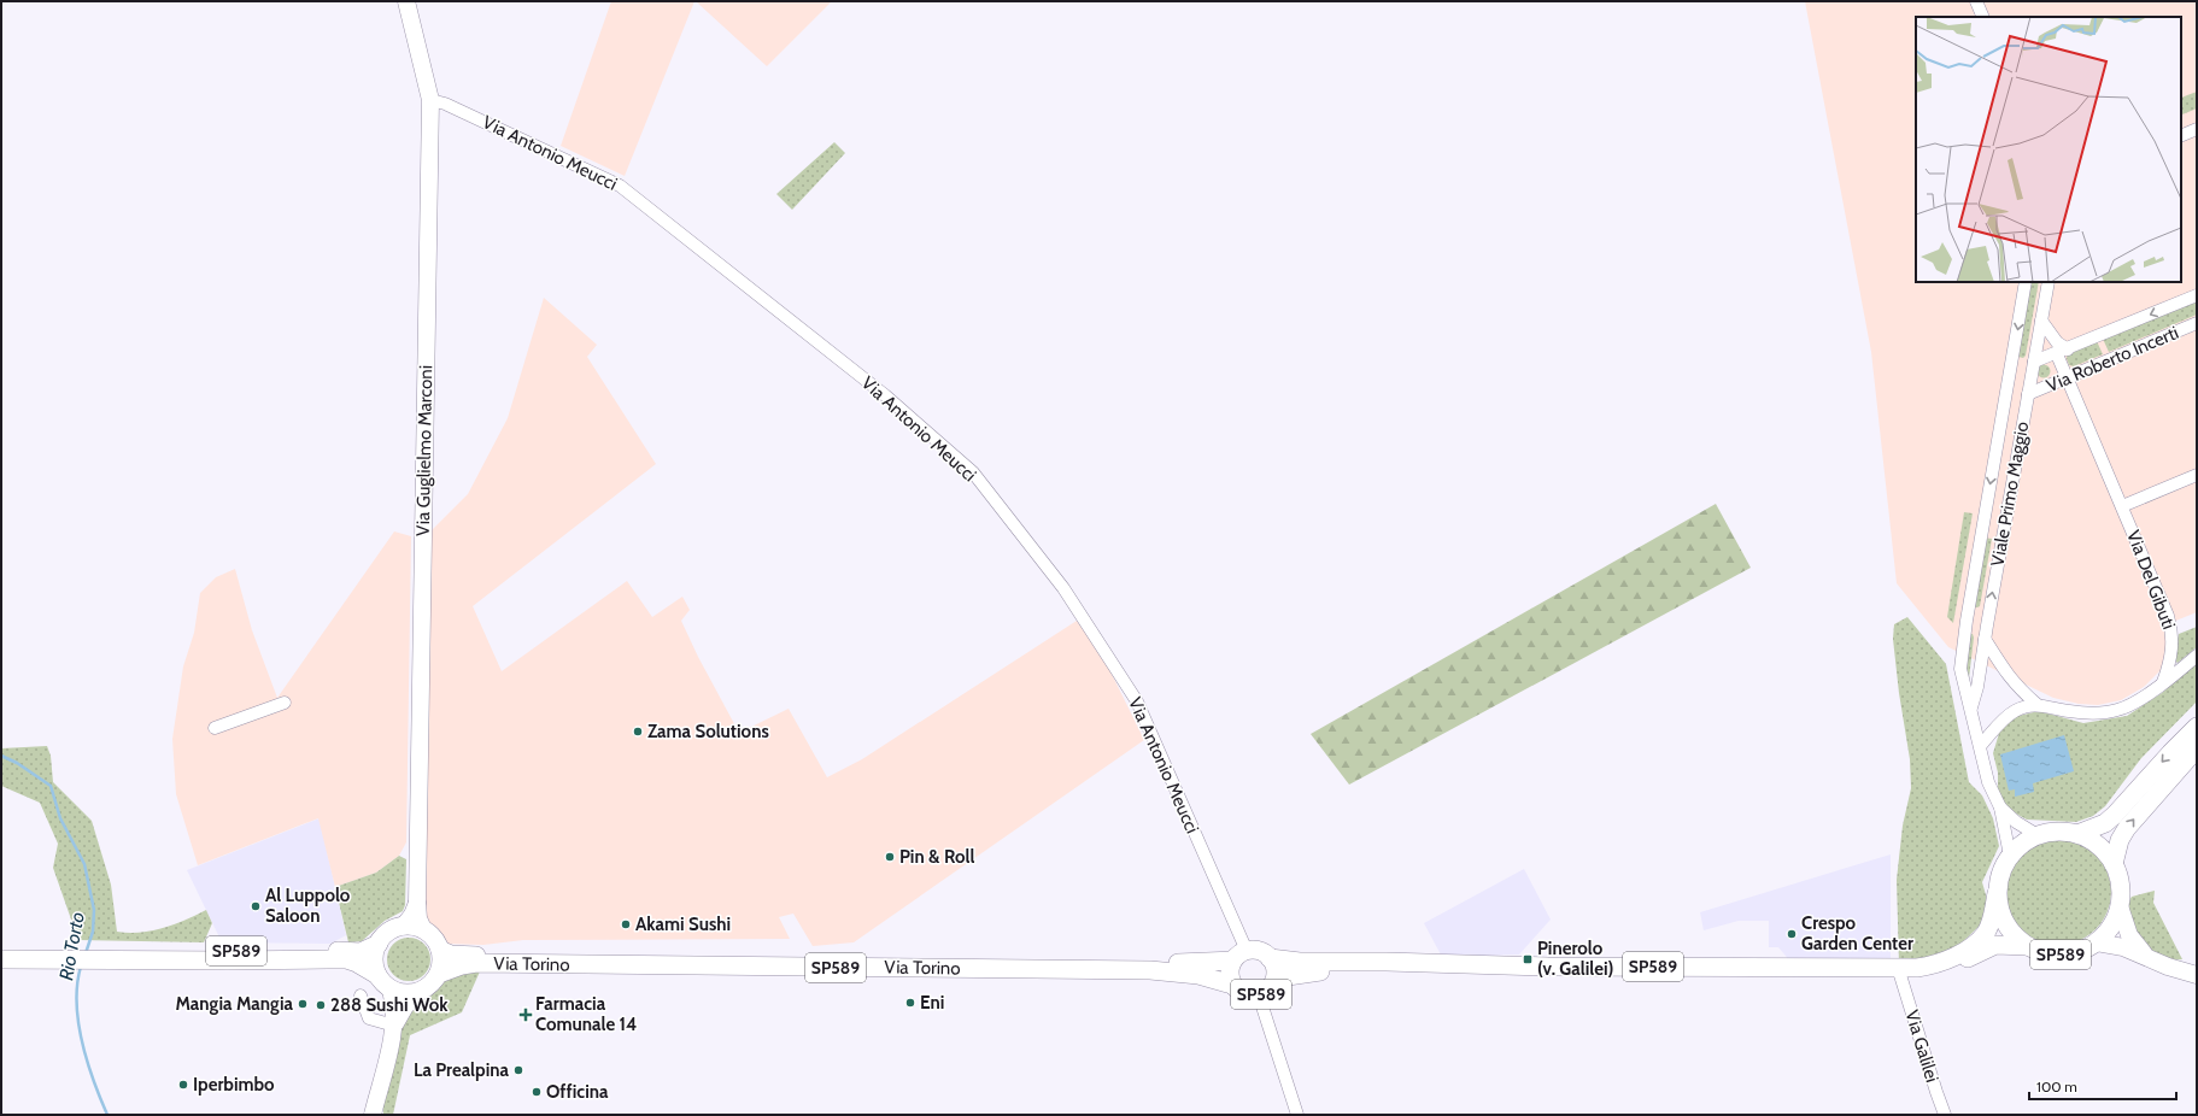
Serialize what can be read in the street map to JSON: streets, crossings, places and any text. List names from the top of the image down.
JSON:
{
  "streets": {
    "main road": ["SP589", "Via Torino"],
    "street": [
      "Via Antonio Meucci",
      "Via Roberto Incerti",
      "Via Guglielmo Marconi",
      "Viale Primo Maggio",
      "Via Del Gibuti",
      "Via Galilei"
    ]
  },
  "crossings": [
    ["Via Antonio Meucci", "Via Guglielmo Marconi"],
    ["Via Antonio Meucci", "SP589"],
    ["Via Antonio Meucci", "Via Torino"],
    ["Via Roberto Incerti", "Viale Primo Maggio"],
    ["Via Roberto Incerti", "Via Del Gibuti"],
    ["Via Guglielmo Marconi", "SP589"],
    ["Via Guglielmo Marconi", "Via Torino"],
    ["SP589", "Via Torino"],
    ["SP589", "Via Galilei"]
  ],
  "water": ["Rio Torto"],
  "places": {
    "other": [
      "Zama Solutions",
      "Pin & Roll",
      "Al Luppolo Saloon",
      "Akami Sushi",
      "Crespo Garden Center",
      "Eni",
      "Mangia Mangia",
      "288 Sushi Wok",
      "La Prealpina",
      "Iperbimbo",
      "Officina"
    ],
    "transit": ["Pinerolo (v. Galilei)"],
    "health": ["Farmacia Comunale 14"]
  },
  "scale_bar": "100 m"
}
